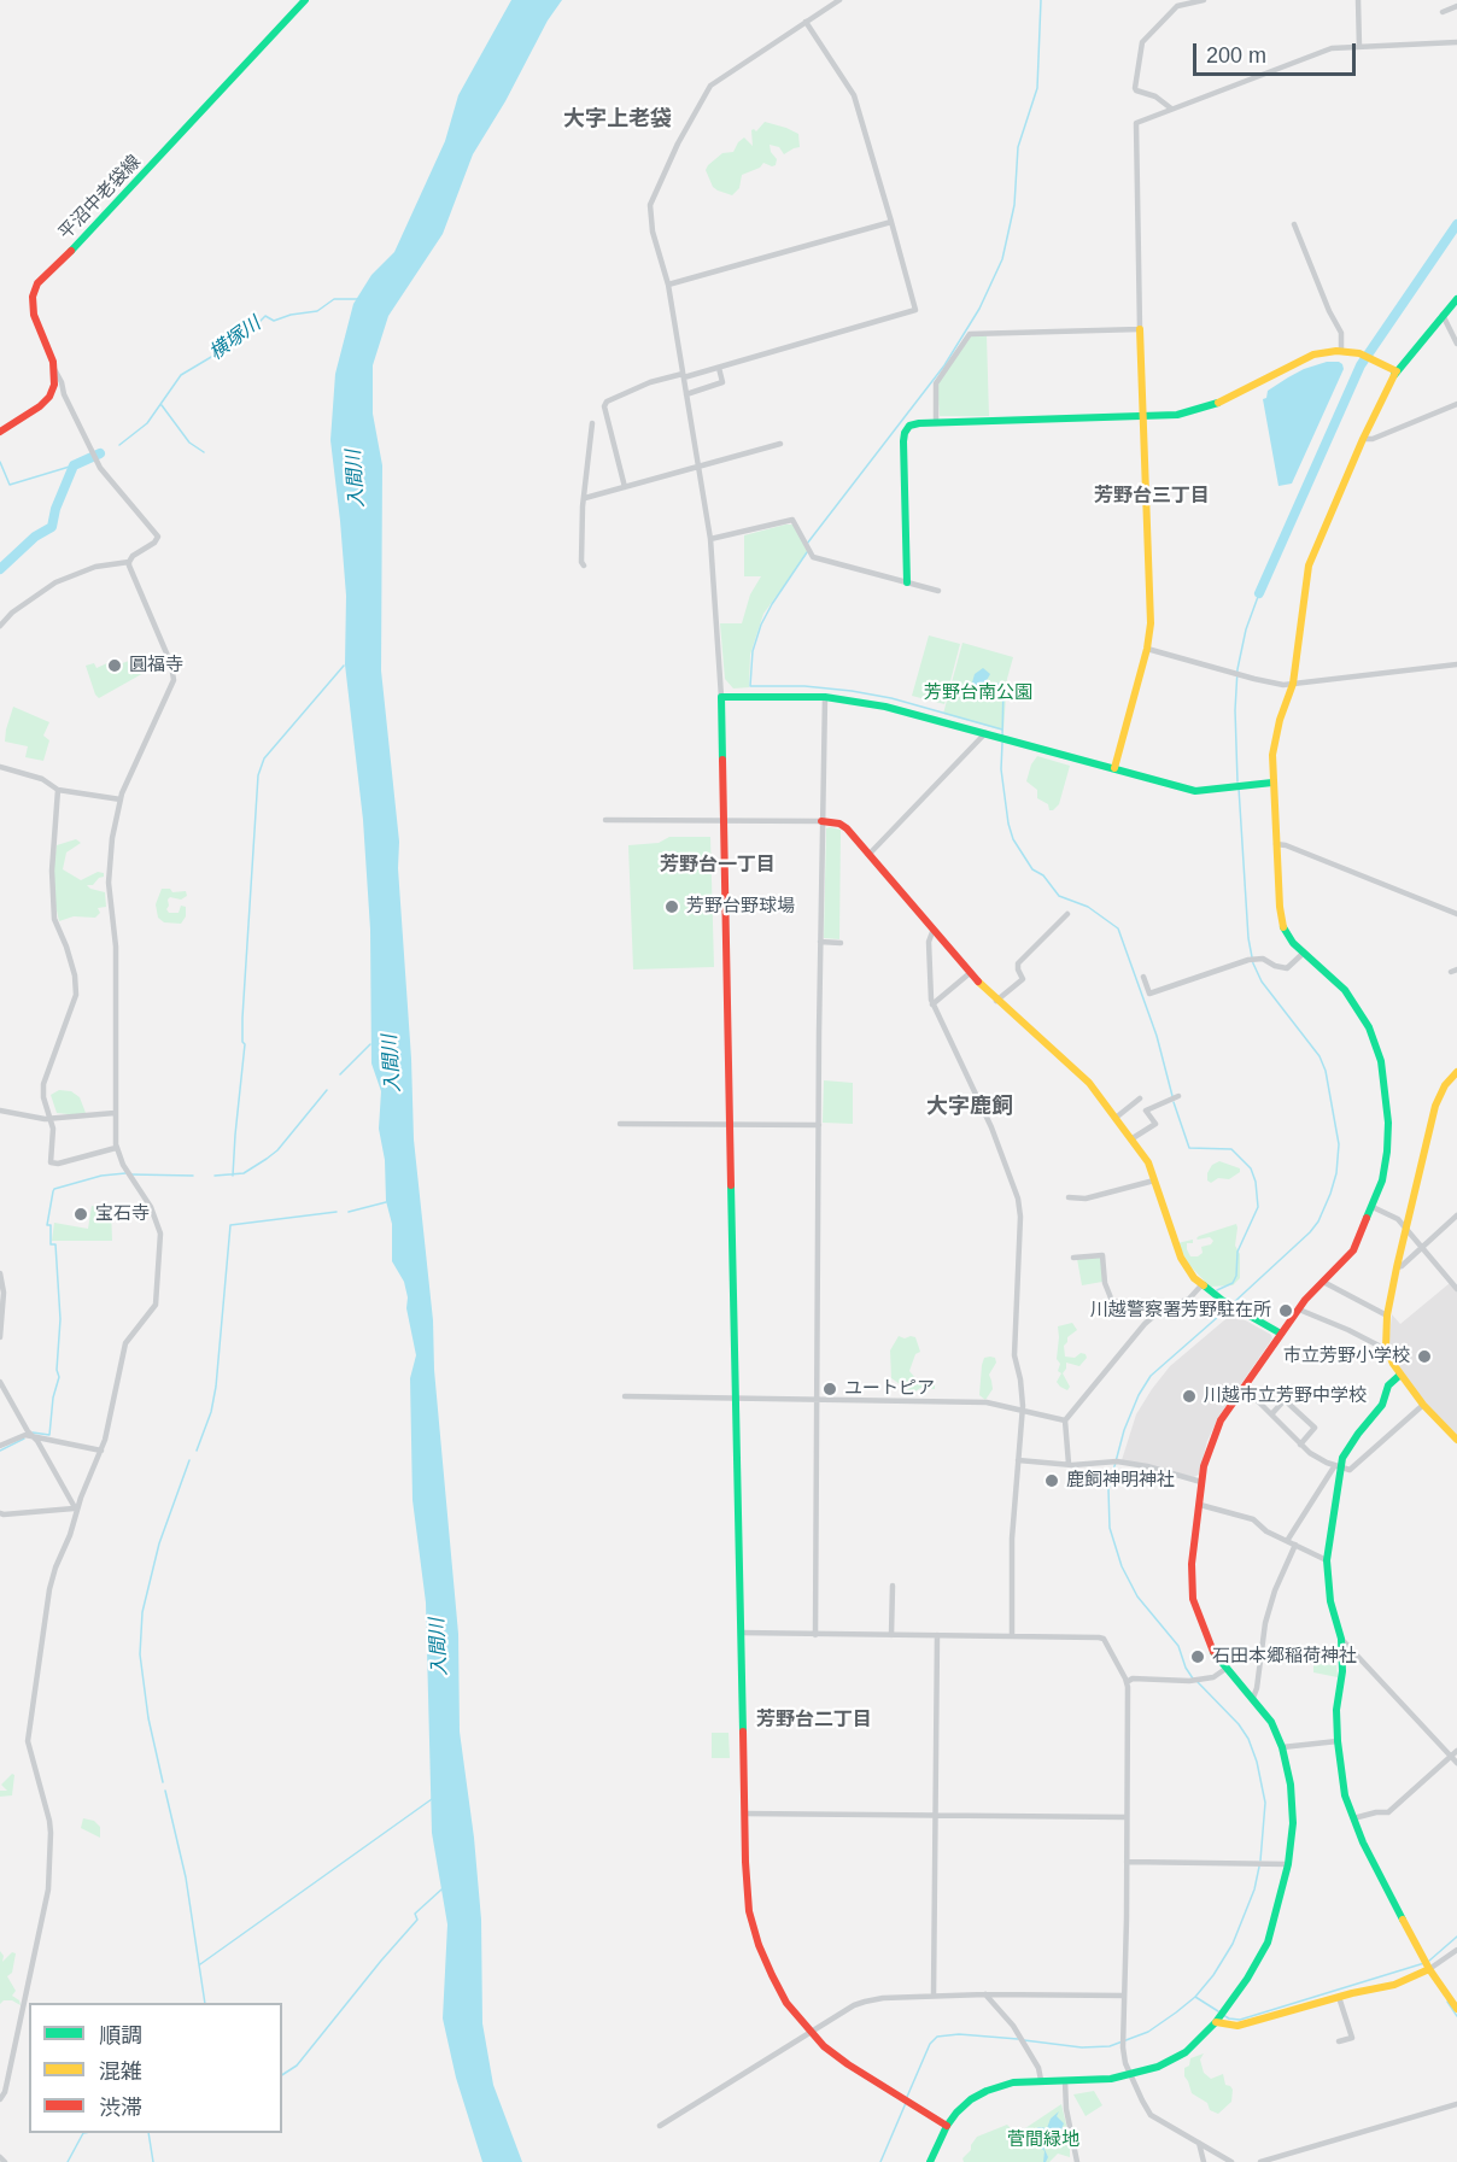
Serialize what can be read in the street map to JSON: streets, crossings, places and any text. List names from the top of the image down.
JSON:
{
  "streets": {
    "street": ["平沼中老袋線"]
  },
  "districts": [
    "大字上老袋",
    "芳野台三丁目",
    "芳野台一丁目",
    "大字鹿飼",
    "芳野台二丁目"
  ],
  "water": ["横塚川", "入間川"],
  "parks": ["芳野台南公園", "菅間緑地"],
  "places": [
    "圓福寺",
    "芳野台野球場",
    "宝石寺",
    "川越警察署芳野駐在所",
    "市立芳野小学校",
    "ユートピア",
    "川越市立芳野中学校",
    "鹿飼神明神社",
    "石田本郷稲荷神社"
  ],
  "legend": ["順調", "混雑", "渋滞"],
  "scale_bar": "200 m"
}
